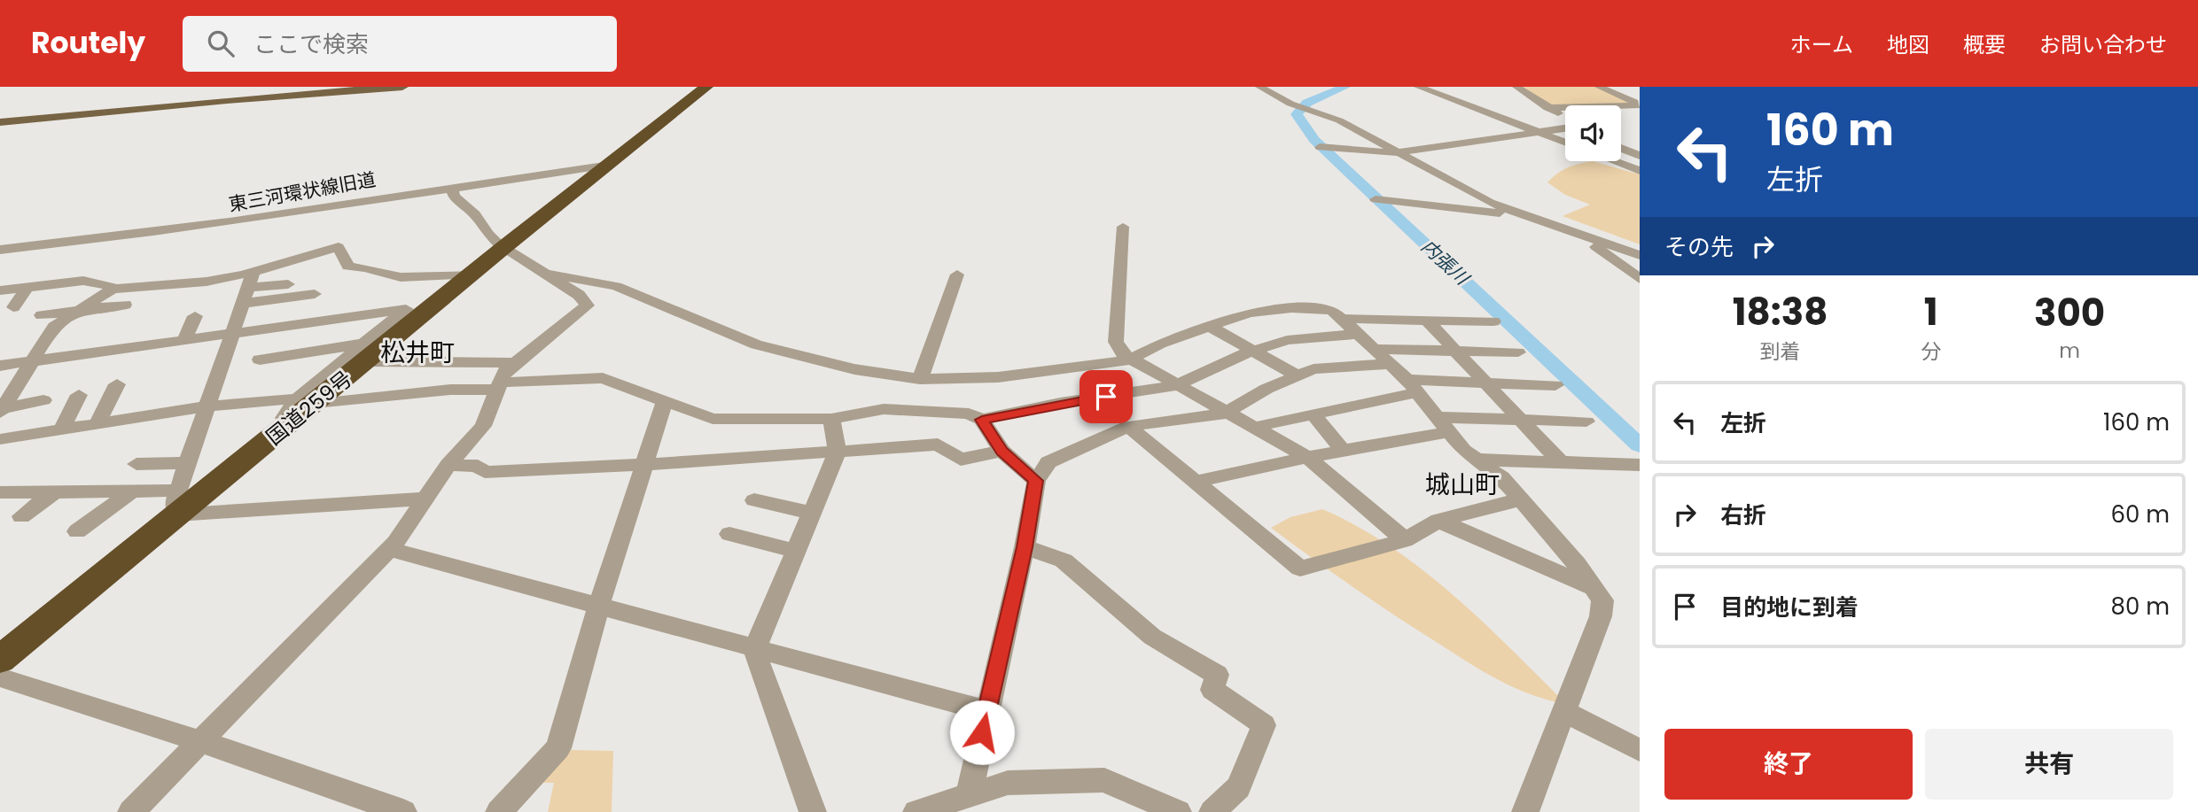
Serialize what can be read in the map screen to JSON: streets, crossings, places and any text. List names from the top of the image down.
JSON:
{
  "streets": {
    "highway": ["国道259号"],
    "street": ["東三河環状線旧道"]
  },
  "crossings": [
    ["東三河環状線旧道", "国道259号"]
  ],
  "districts": ["松井町", "城山町"],
  "water": ["内張川"],
  "page": {
    "header": "Routely",
    "search": "ここで検索",
    "nav": [
      "ホーム",
      "地図",
      "概要",
      "お問い合わせ"
    ],
    "turn": ["160 m", "左折"],
    "then": "その先",
    "eta": [
      "18:38",
      "到着",
      "1",
      "分",
      "300",
      "m"
    ],
    "list": [
      {
        "name": "左折",
        "value": "160 m"
      },
      {
        "name": "右折",
        "value": "60 m"
      },
      {
        "name": "目的地に到着",
        "value": "80 m"
      }
    ],
    "buttons": ["終了", "共有"]
  }
}
